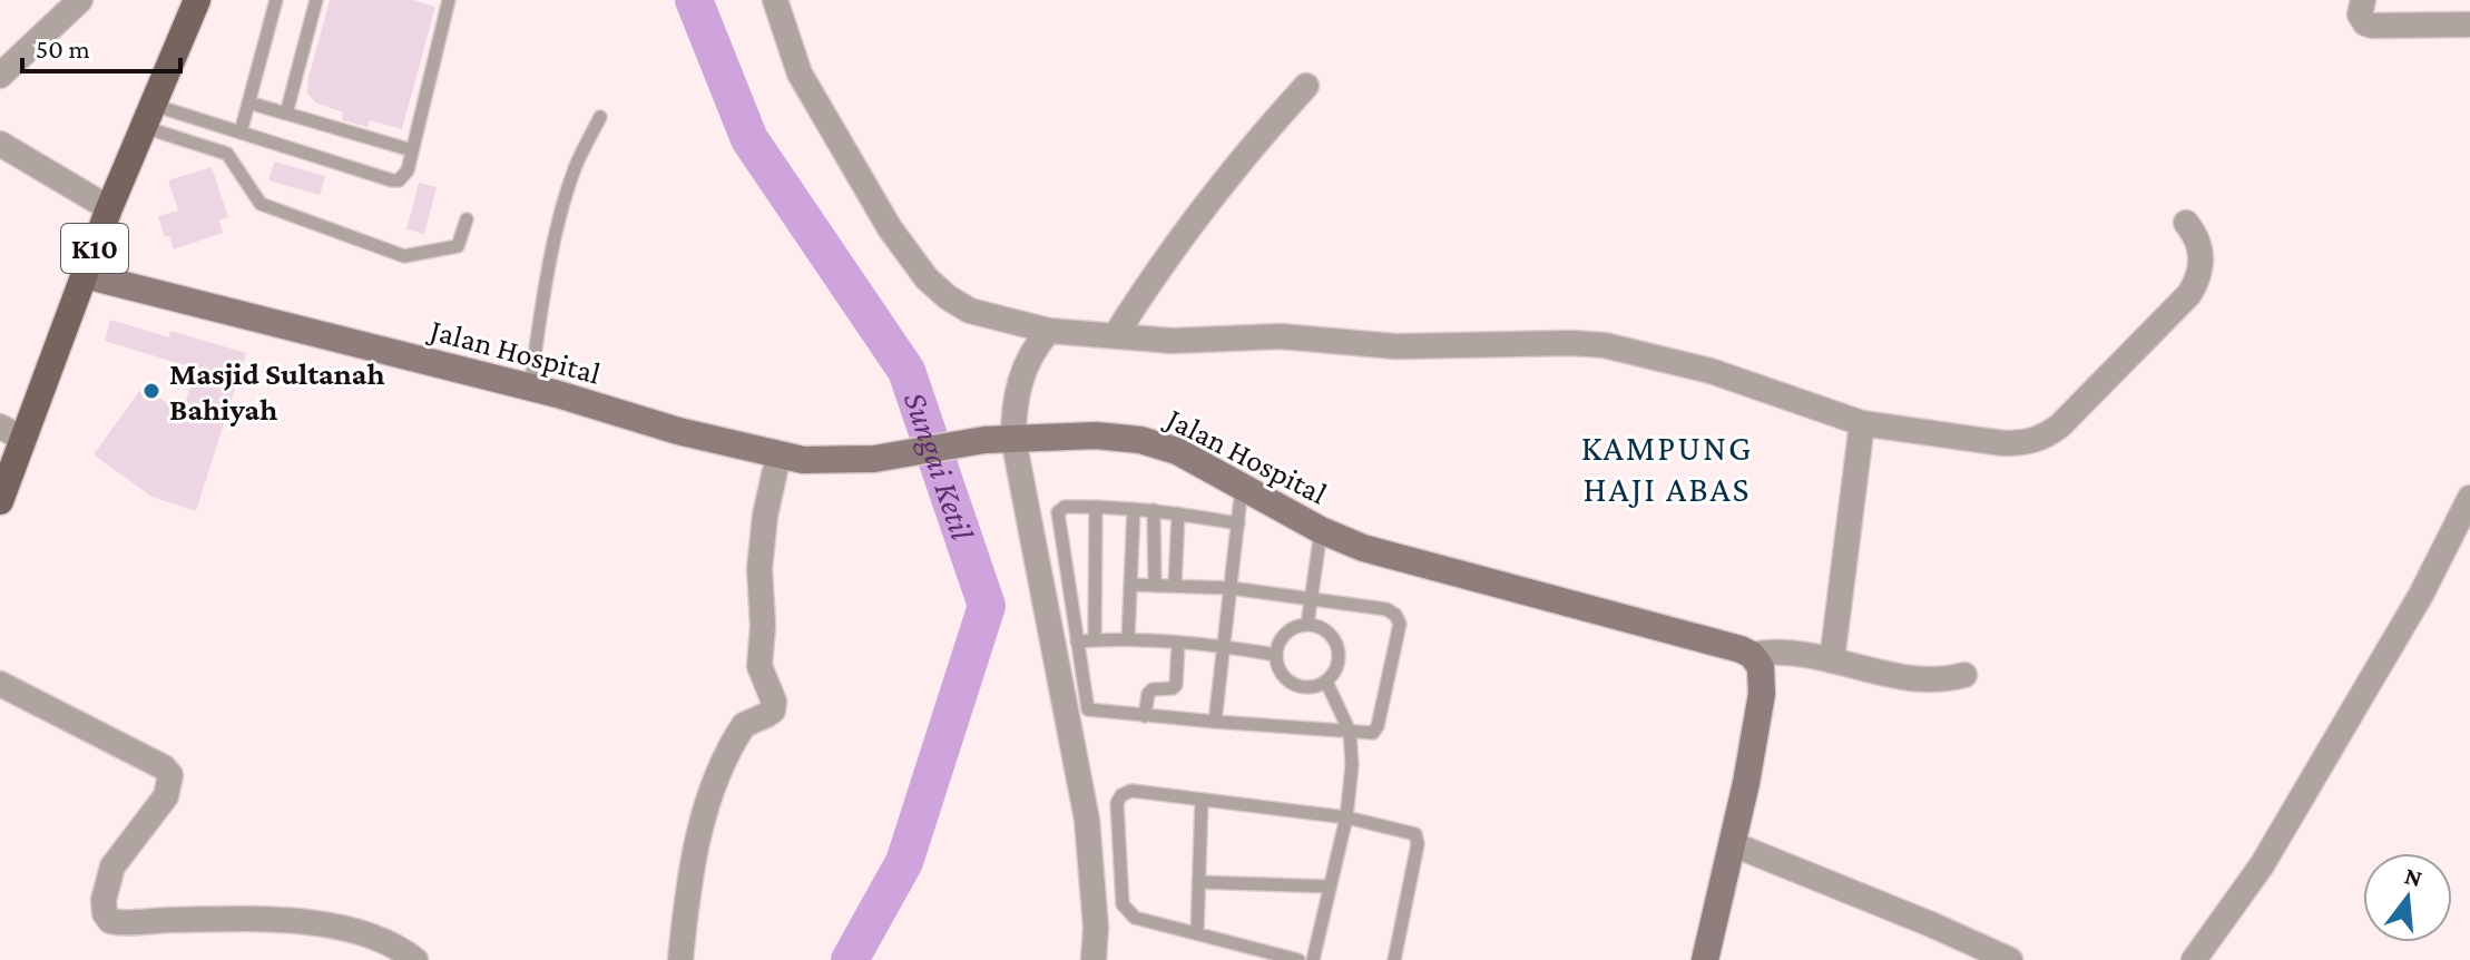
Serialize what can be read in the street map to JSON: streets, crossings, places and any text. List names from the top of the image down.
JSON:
{
  "streets": {
    "main road": ["K10", "Jalan Hospital"]
  },
  "crossings": [
    ["K10", "Jalan Hospital"]
  ],
  "districts": ["KAMPUNG HAJI ABAS"],
  "water": ["Sungai Ketil"],
  "places": ["Masjid Sultanah Bahiyah"],
  "scale_bar": "50 m",
  "north": "top"
}
